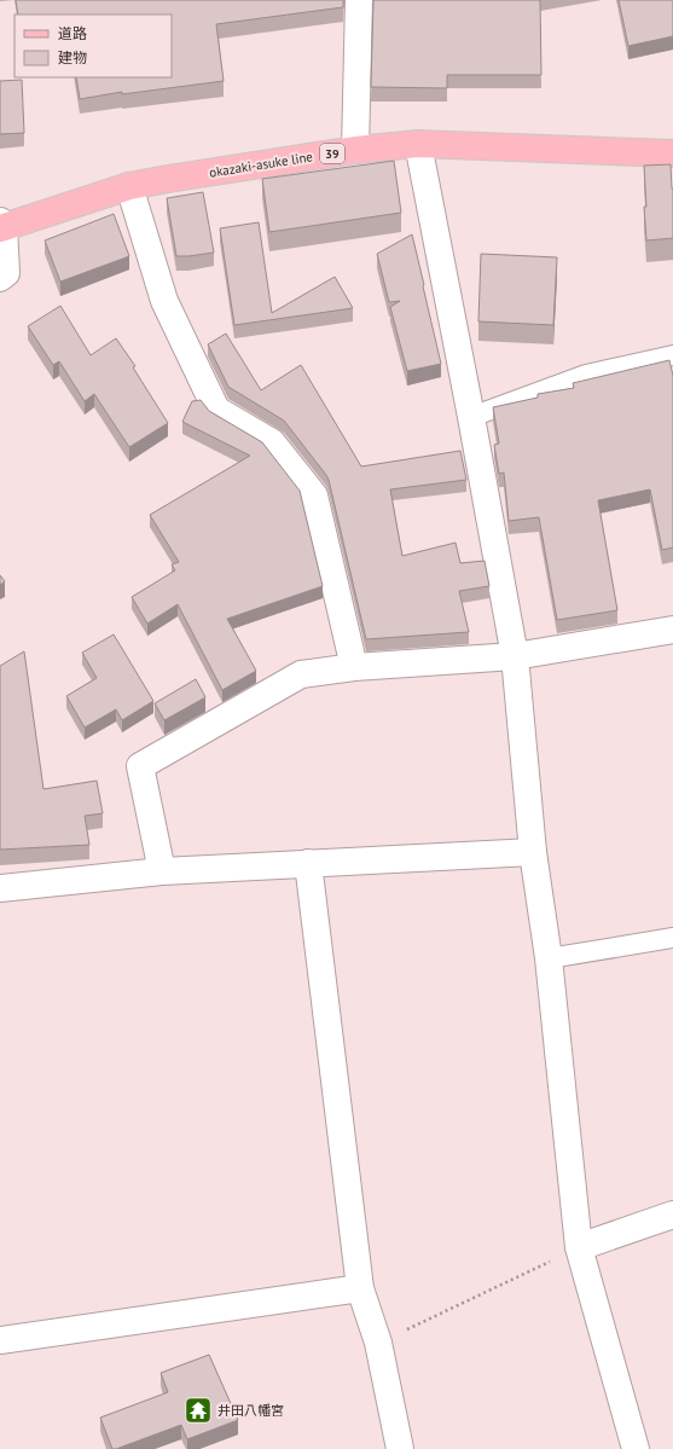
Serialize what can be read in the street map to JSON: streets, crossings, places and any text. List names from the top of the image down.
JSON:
{
  "streets": {
    "main road": ["39", "okazaki-asuke line"]
  },
  "places": {
    "temple": ["井田八幡宮"]
  },
  "legend": ["道路", "建物"]
}
